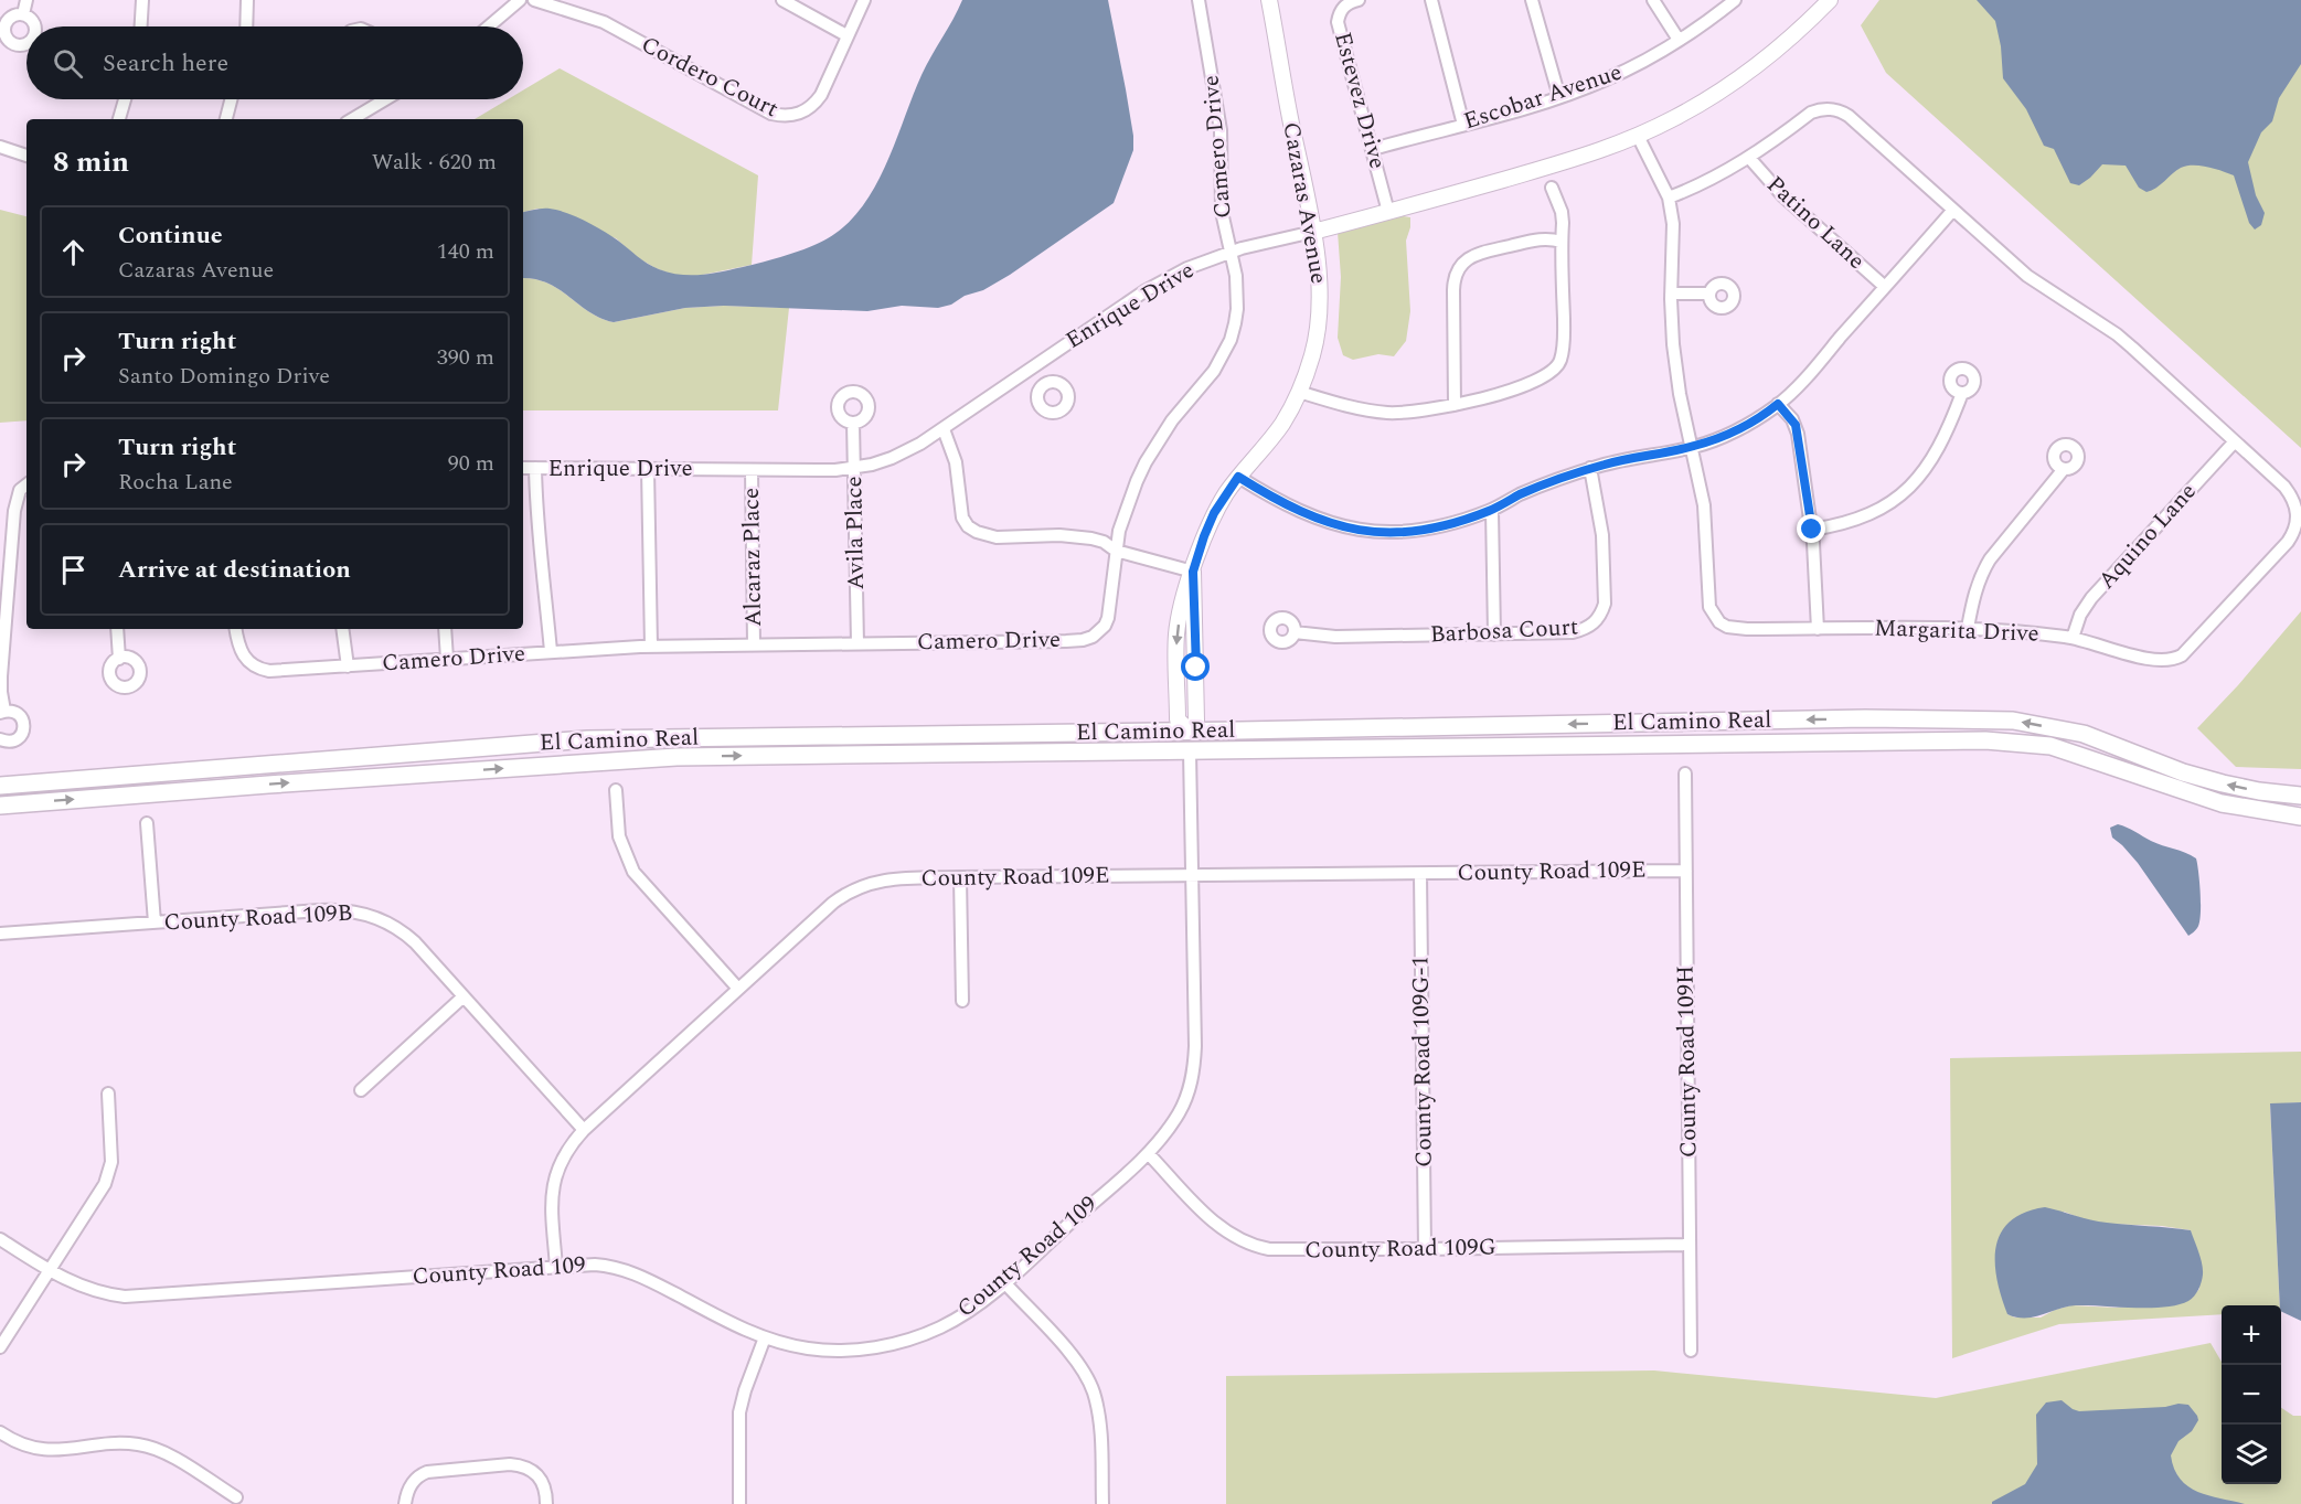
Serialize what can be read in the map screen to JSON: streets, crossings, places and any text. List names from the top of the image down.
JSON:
{
  "streets": {
    "main road": ["El Camino Real"],
    "street": [
      "Cordero Court",
      "Escobar Avenue",
      "Estevez Drive",
      "Camero Drive",
      "Cazaras Avenue",
      "Patino Lane",
      "Enrique Drive",
      "Avila Place",
      "Aquino Lane",
      "Alcaraz Place",
      "Barbosa Court",
      "Margarita Drive",
      "County Road 109E",
      "County Road 109B",
      "County Road 109G-1",
      "County Road 109H",
      "County Road 109G",
      "County Road 109"
    ]
  },
  "crossings": [
    ["Escobar Avenue", "Estevez Drive"],
    ["Estevez Drive", "Enrique Drive"],
    ["Camero Drive", "Enrique Drive"],
    ["Camero Drive", "Avila Place"],
    ["Camero Drive", "Alcaraz Place"],
    ["Cazaras Avenue", "Enrique Drive"],
    ["Cazaras Avenue", "El Camino Real"],
    ["Patino Lane", "Margarita Drive"],
    ["Enrique Drive", "Avila Place"],
    ["Enrique Drive", "Alcaraz Place"],
    ["Enrique Drive", "Margarita Drive"],
    ["Aquino Lane", "Margarita Drive"],
    ["El Camino Real", "County Road 109"],
    ["County Road 109E", "County Road 109B"],
    ["County Road 109E", "County Road 109G-1"],
    ["County Road 109E", "County Road 109H"],
    ["County Road 109E", "County Road 109"],
    ["County Road 109G-1", "County Road 109G"],
    ["County Road 109H", "County Road 109G"],
    ["County Road 109G", "County Road 109"]
  ],
  "page": {
    "search": "Search here",
    "heading": ["8 min", "Walk · 620 m"],
    "list": [
      ["Continue", "Cazaras Avenue", "140 m"],
      ["Turn right", "Santo Domingo Drive", "390 m"],
      ["Turn right", "Rocha Lane", "90 m"],
      "Arrive at destination"
    ],
    "map_buttons": ["+", "−"]
  }
}
